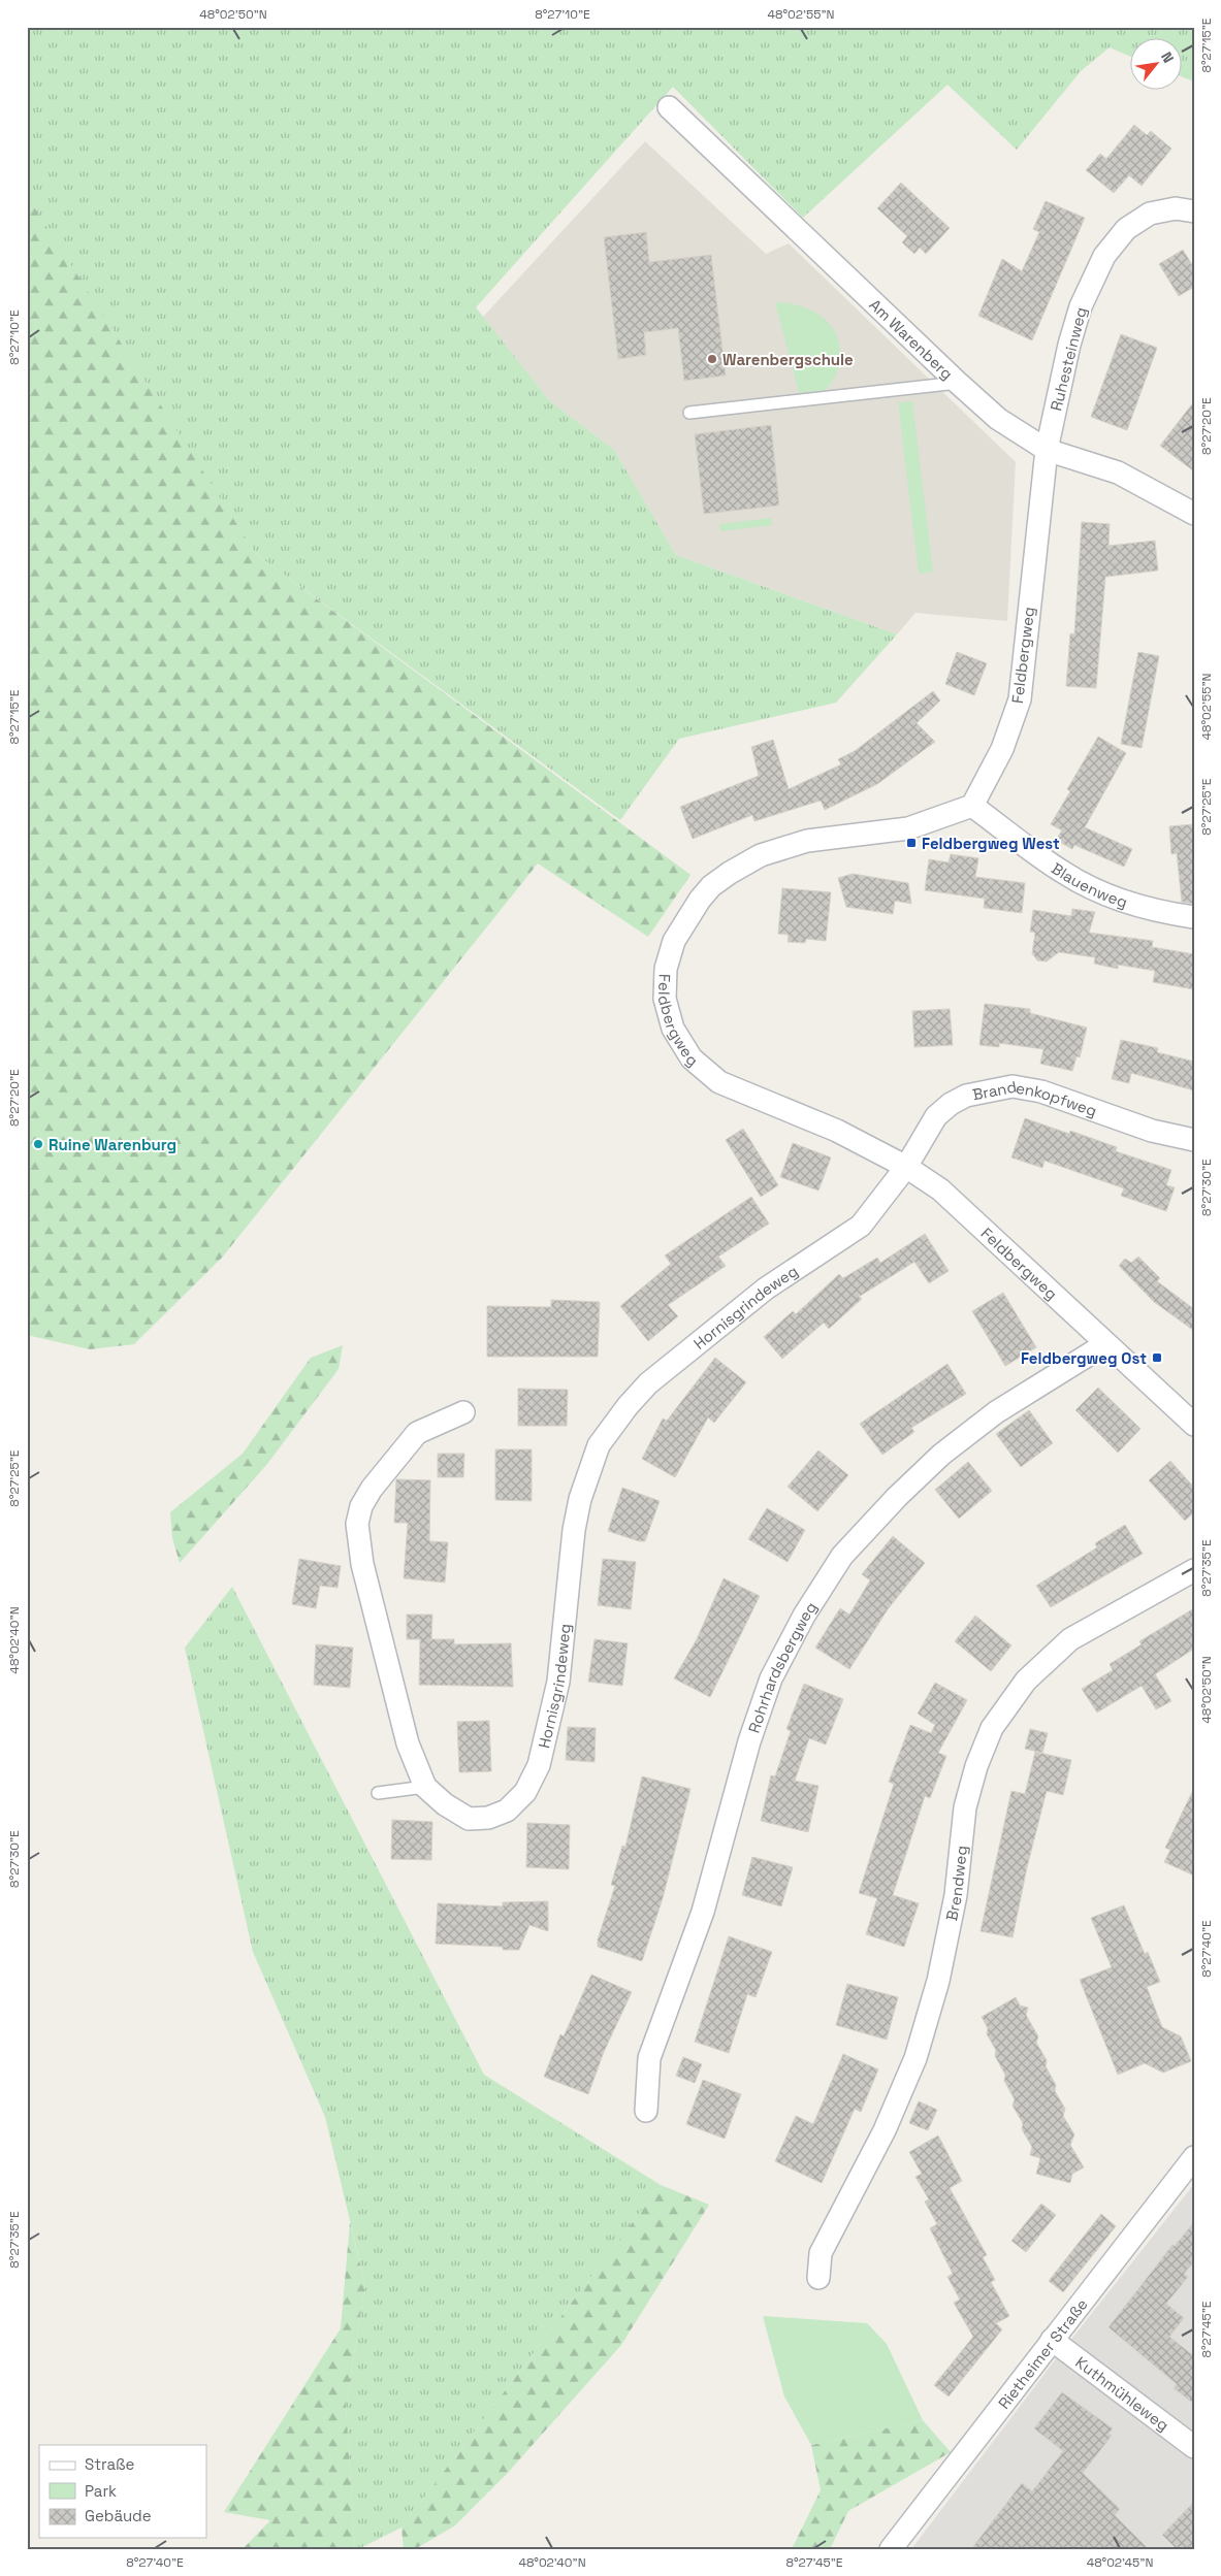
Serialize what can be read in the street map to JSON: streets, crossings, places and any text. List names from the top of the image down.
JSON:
{
  "streets": {
    "street": [
      "Am Warenberg",
      "Ruhesteinweg",
      "Feldbergweg",
      "Blauenweg",
      "Brandenkopfweg",
      "Hornisgrindeweg",
      "Rohrhardsbergweg",
      "Brendweg",
      "Rietheimer Straße",
      "Kuthmühleweg"
    ]
  },
  "crossings": [
    ["Am Warenberg", "Ruhesteinweg"],
    ["Am Warenberg", "Feldbergweg"],
    ["Ruhesteinweg", "Feldbergweg"],
    ["Feldbergweg", "Blauenweg"],
    ["Feldbergweg", "Brandenkopfweg"],
    ["Feldbergweg", "Hornisgrindeweg"],
    ["Feldbergweg", "Rohrhardsbergweg"],
    ["Brandenkopfweg", "Hornisgrindeweg"],
    ["Rietheimer Straße", "Kuthmühleweg"]
  ],
  "places": {
    "other": ["Warenbergschule", "Ruine Warenburg"],
    "transit": ["Feldbergweg West", "Feldbergweg Ost"]
  },
  "legend": ["Straße", "Park", "Gebäude"],
  "north": "top right",
  "coordinates": [
    "48°02'50\"N",
    "8°27'10\"E",
    "48°02'55\"N",
    "8°27'15\"E",
    "8°27'20\"E",
    "8°27'25\"E",
    "8°27'30\"E",
    "8°27'35\"E",
    "48°02'40\"N",
    "8°27'40\"E",
    "8°27'45\"E",
    "48°02'45\"N"
  ]
}
